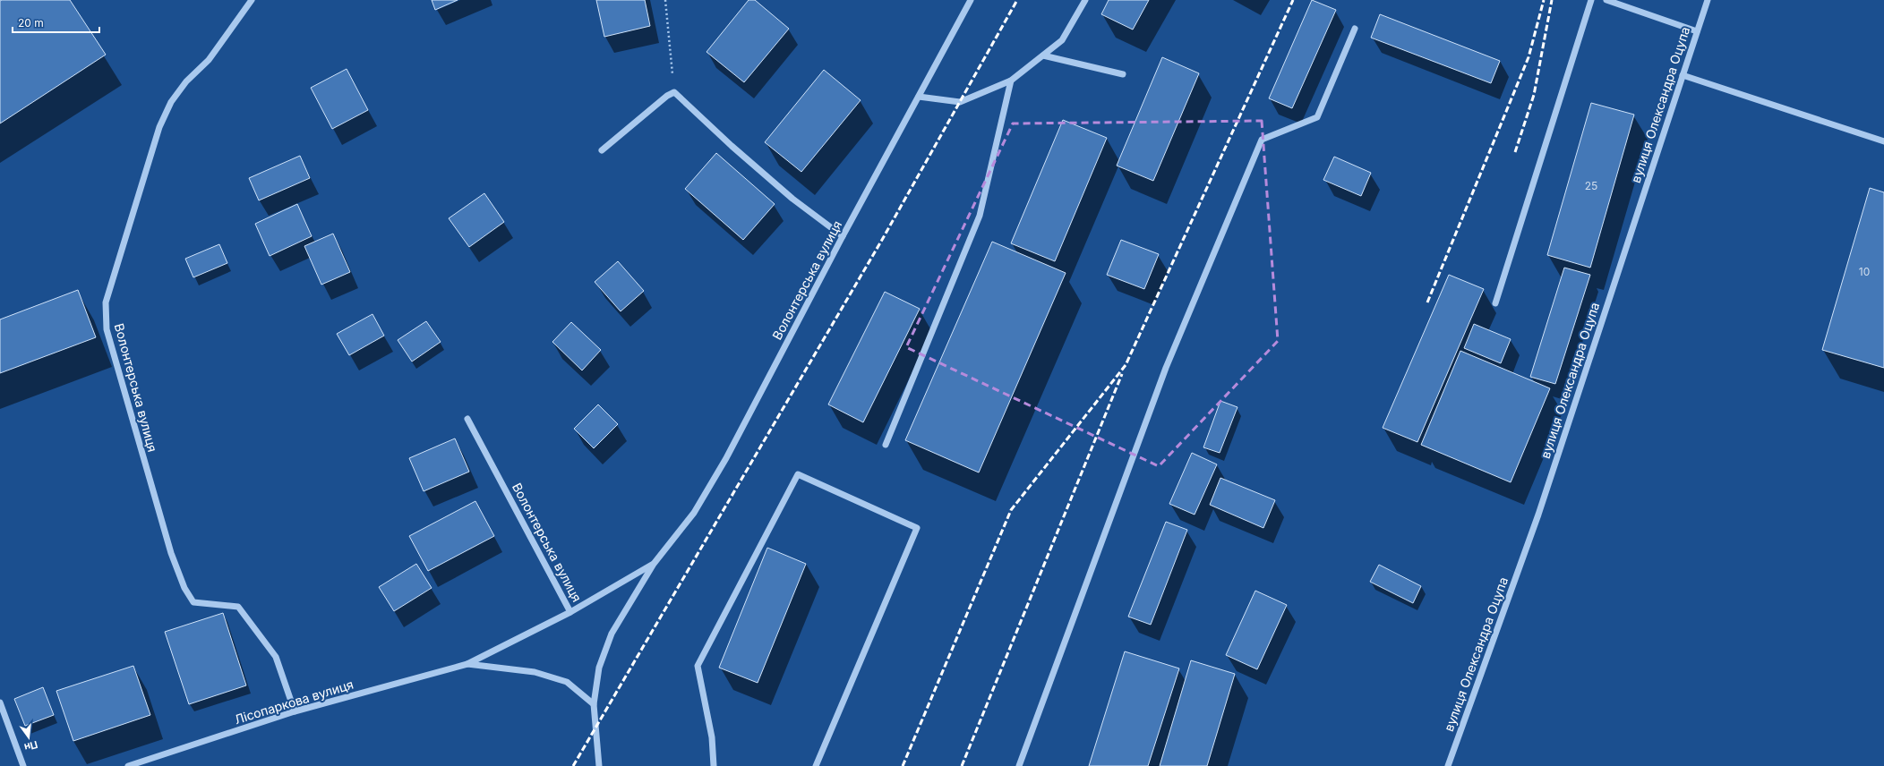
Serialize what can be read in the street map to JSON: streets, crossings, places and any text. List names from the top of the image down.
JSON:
{
  "streets": {
    "street": ["вулиця Олександра Оцупа", "Волонтерська вулиця", "Лісопаркова вулиця"]
  },
  "crossings": [
    ["Волонтерська вулиця", "Лісопаркова вулиця"]
  ],
  "house_numbers": ["25", "10"],
  "scale_bar": "20 m",
  "north": "bottom"
}
